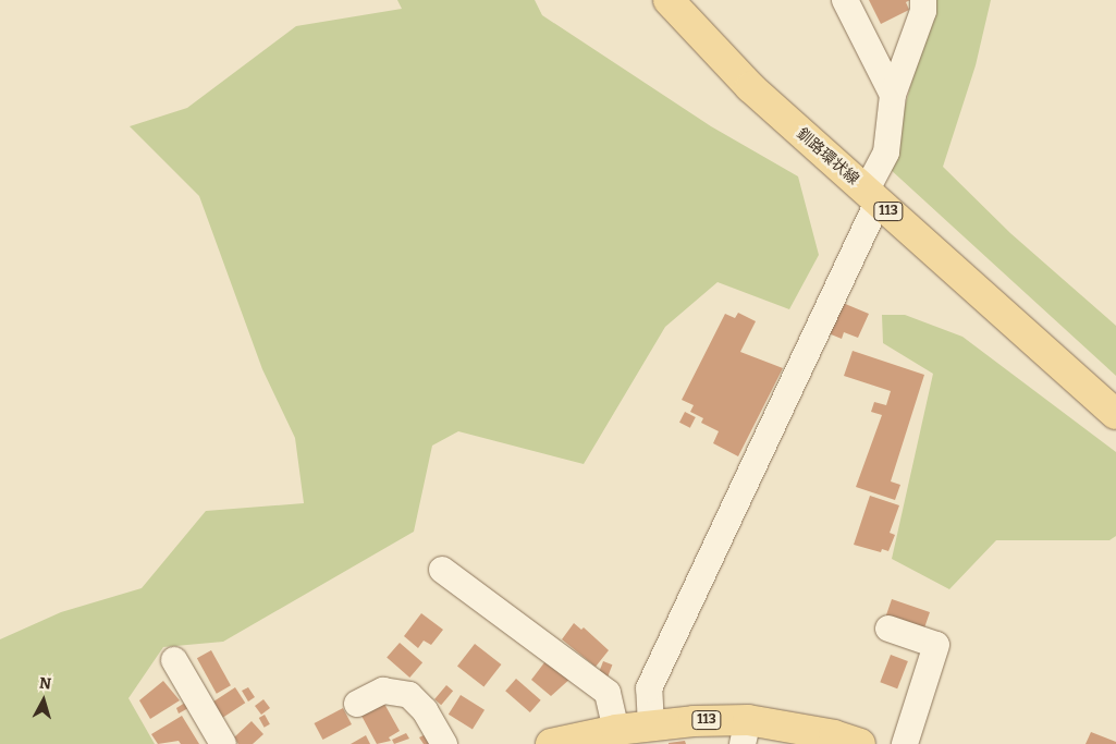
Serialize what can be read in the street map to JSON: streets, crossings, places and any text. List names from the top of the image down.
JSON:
{
  "streets": {
    "main road": ["釧路環状線", "113"]
  },
  "north": "top"
}
